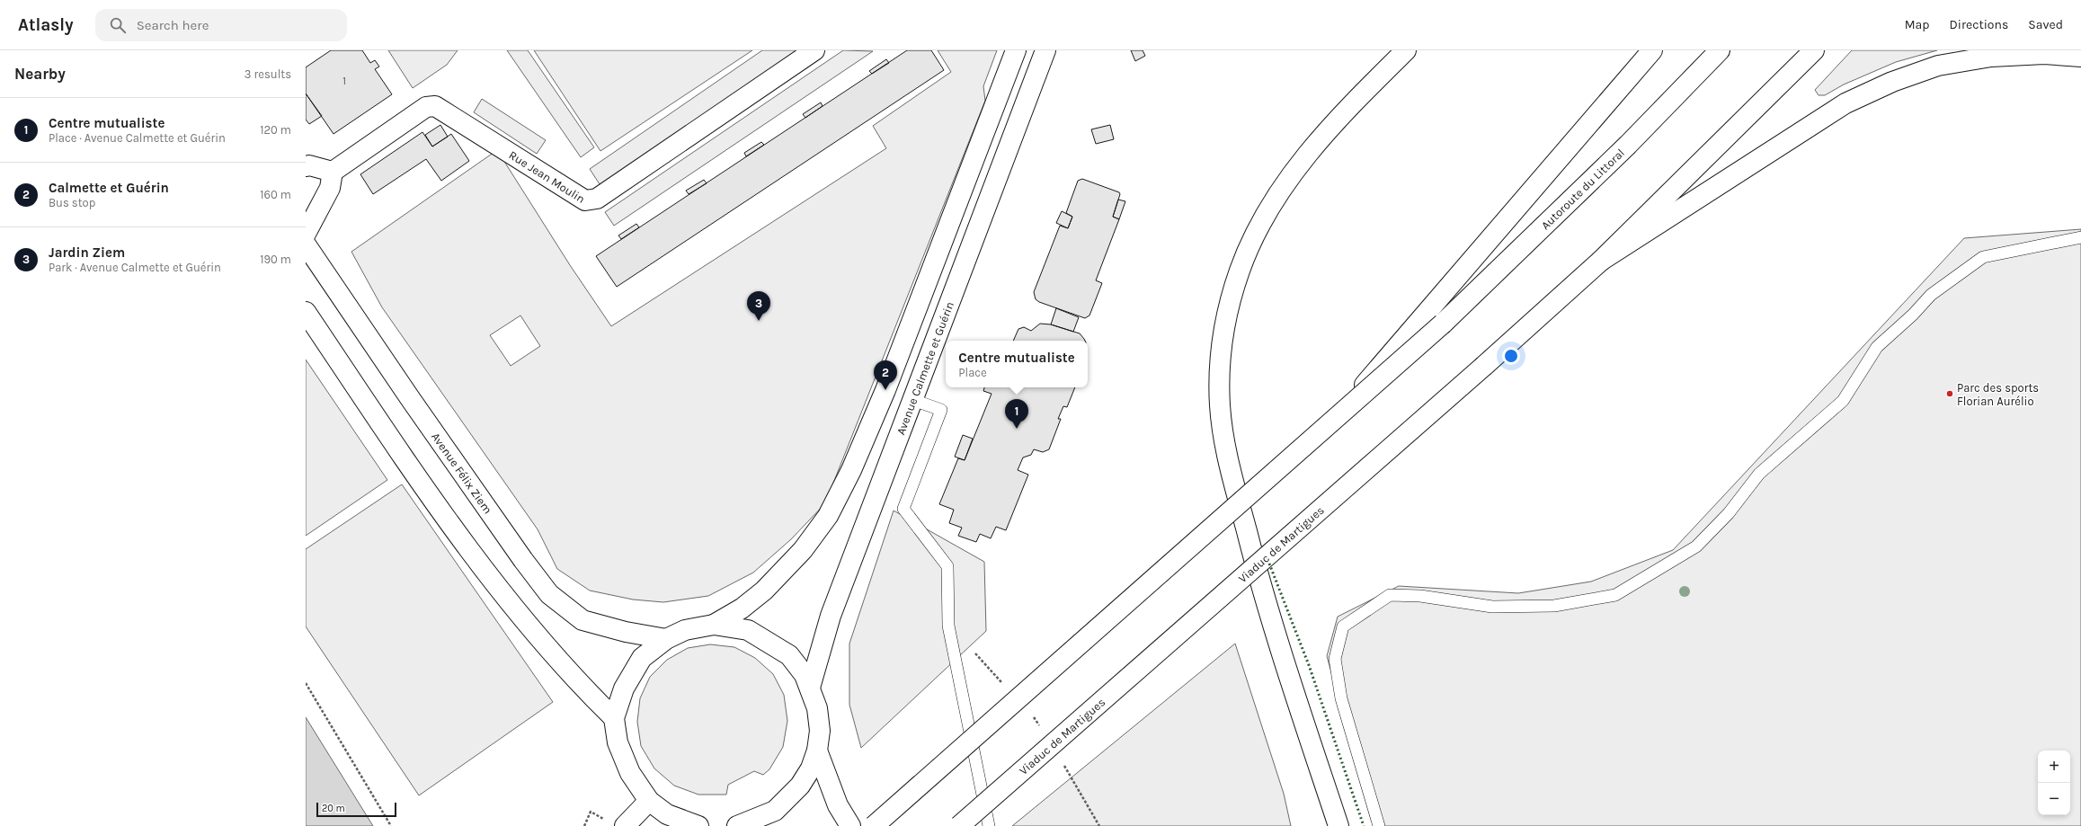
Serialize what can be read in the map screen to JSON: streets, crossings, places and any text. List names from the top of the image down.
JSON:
{
  "streets": {
    "main road": [
      "Rue Jean Moulin",
      "Autoroute du Littoral",
      "Avenue Calmette et Guérin",
      "Avenue Félix Ziem",
      "Viaduc de Martigues"
    ]
  },
  "places": ["Parc des sports Florian Aurélio"],
  "house_numbers": ["1"],
  "scale_bar": "20 m",
  "page": {
    "header": "Atlasly",
    "search": "Search here",
    "nav": ["Map", "Directions", "Saved"],
    "heading": ["Nearby", "3 results"],
    "list": [
      {
        "mark": "1",
        "name": "Centre mutualiste",
        "note": "Place · Avenue Calmette et Guérin",
        "value": "120 m"
      },
      {
        "mark": "2",
        "name": "Calmette et Guérin",
        "note": "Bus stop",
        "value": "160 m"
      },
      {
        "mark": "3",
        "name": "Jardin Ziem",
        "note": "Park · Avenue Calmette et Guérin",
        "value": "190 m"
      }
    ],
    "pins": ["3", "2", "1"],
    "popup": ["Centre mutualiste", "Place"],
    "map_buttons": ["+", "−"],
    "scale": "20 m"
  }
}
